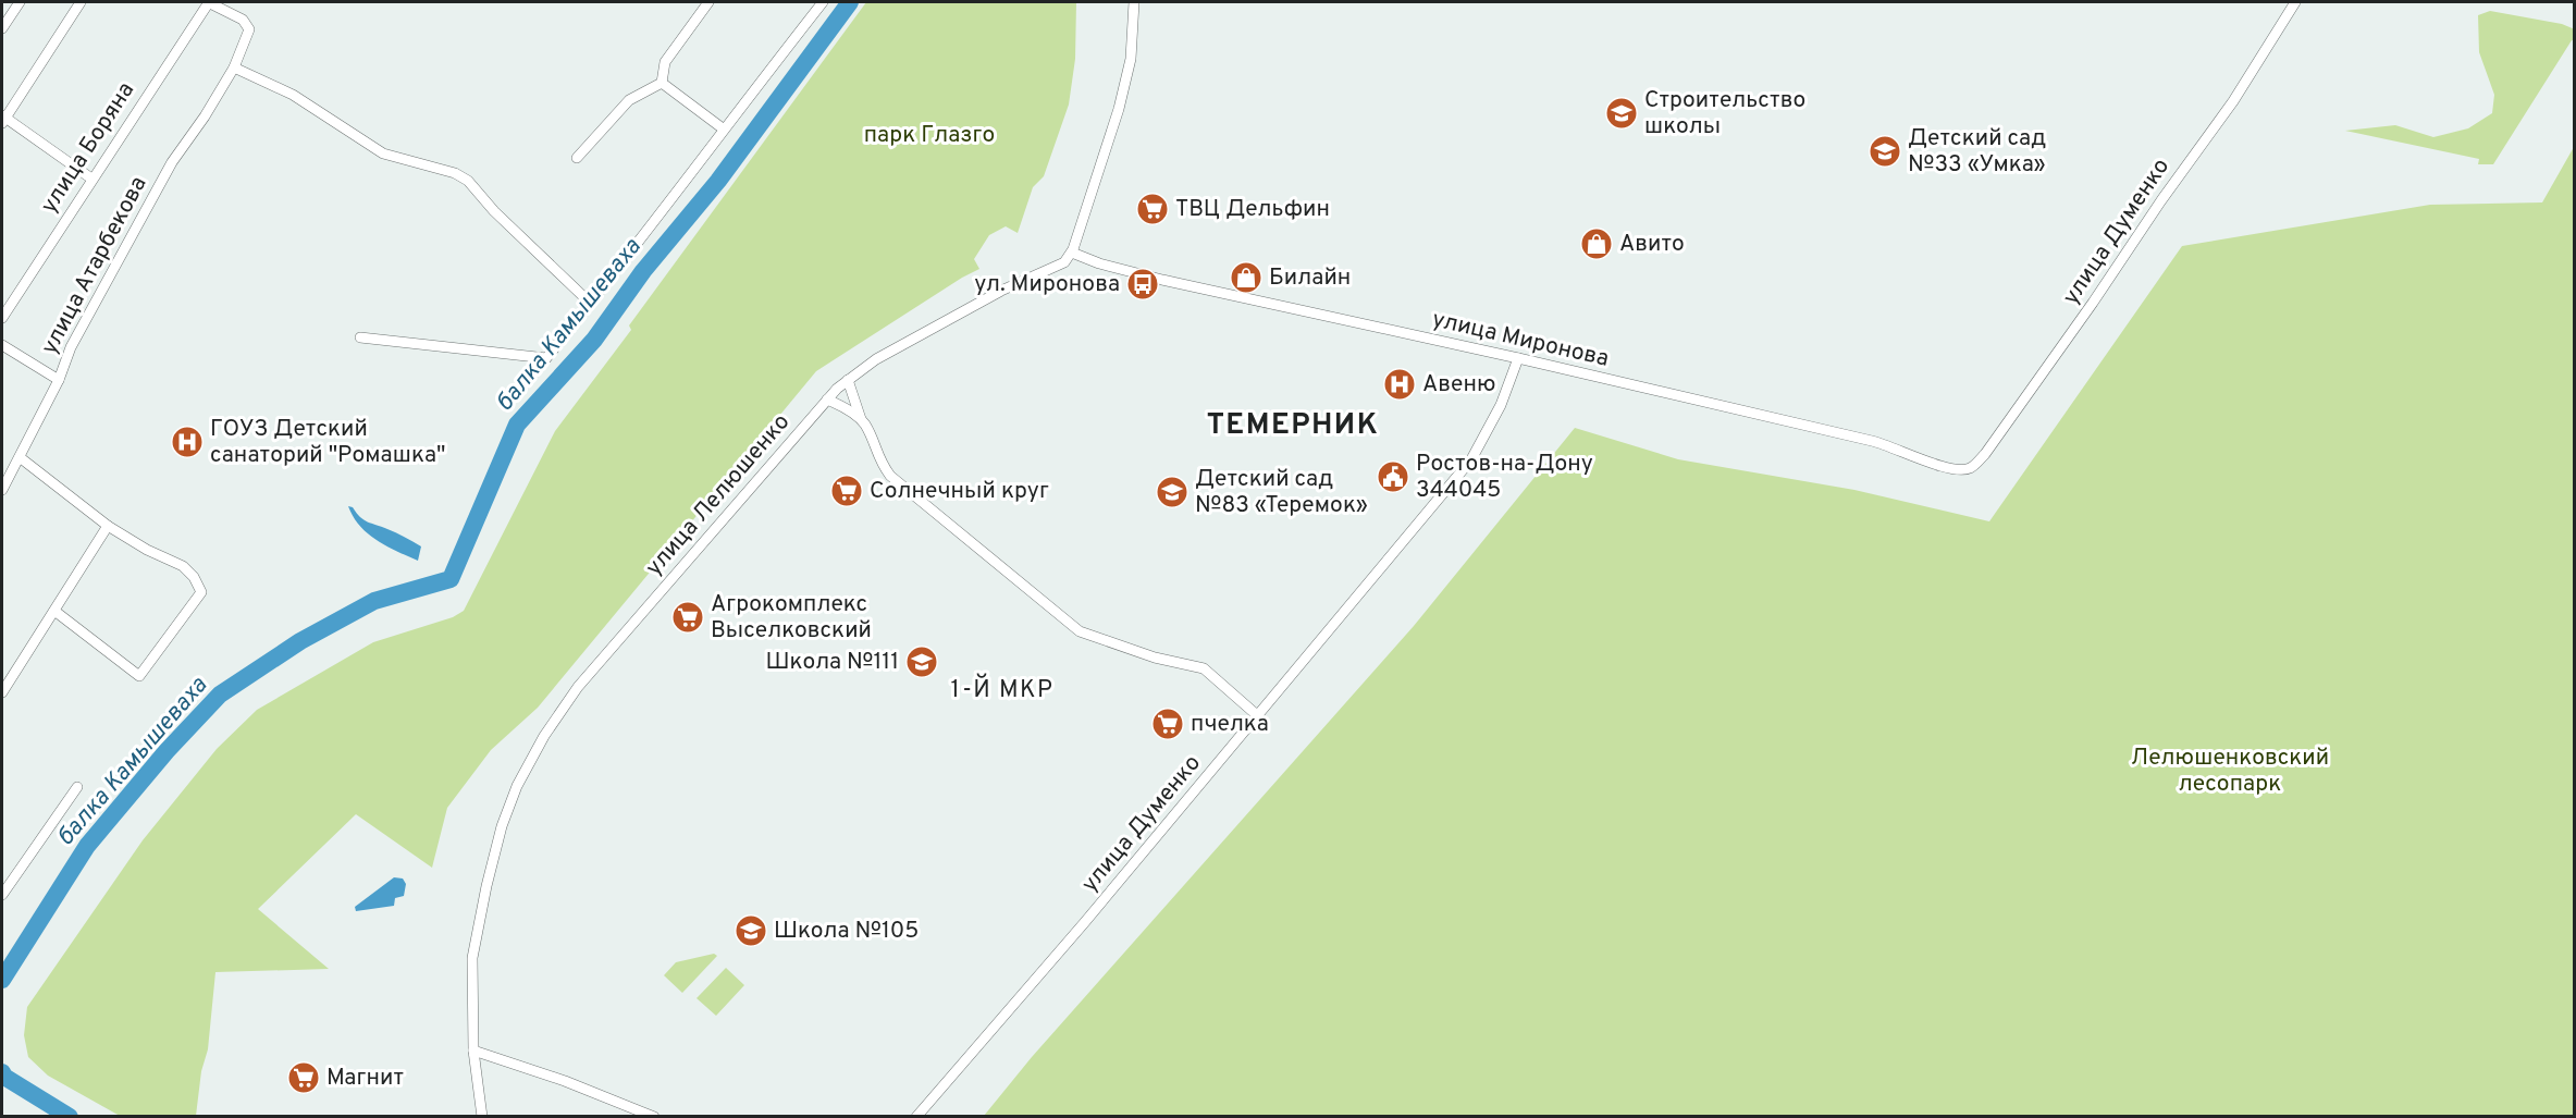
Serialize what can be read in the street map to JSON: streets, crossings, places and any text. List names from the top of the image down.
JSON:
{
  "streets": {
    "street": [
      "улица Боряна",
      "улица Думенко",
      "улица Атарбекова",
      "улица Миронова",
      "улица Лелюшенко"
    ]
  },
  "crossings": [
    ["улица Боряна", "улица Атарбекова"],
    ["улица Думенко", "улица Миронова"],
    ["улица Миронова", "улица Лелюшенко"]
  ],
  "districts": ["ТЕМЕРНИК", "1-Й МКР"],
  "water": ["балка Камышеваха"],
  "parks": ["парк Глазго", "Лелюшенковский лесопарк"],
  "places": {
    "school or university": [
      "Строительство школы",
      "Детский сад №33 «Умка»",
      "Детский сад №83 «Теремок»",
      "Школа №111",
      "Школа №105"
    ],
    "supermarket": [
      "ТВЦ Дельфин",
      "Солнечный круг",
      "Агрокомплекс Выселковский",
      "пчелка",
      "Магнит"
    ],
    "shop": ["Авито", "Билайн"],
    "bus stop": ["ул. Миронова"],
    "hospital": ["Авеню", "ГОУЗ Детский санаторий \"Ромашка\""],
    "public building": ["Ростов-на-Дону 344045"]
  }
}
